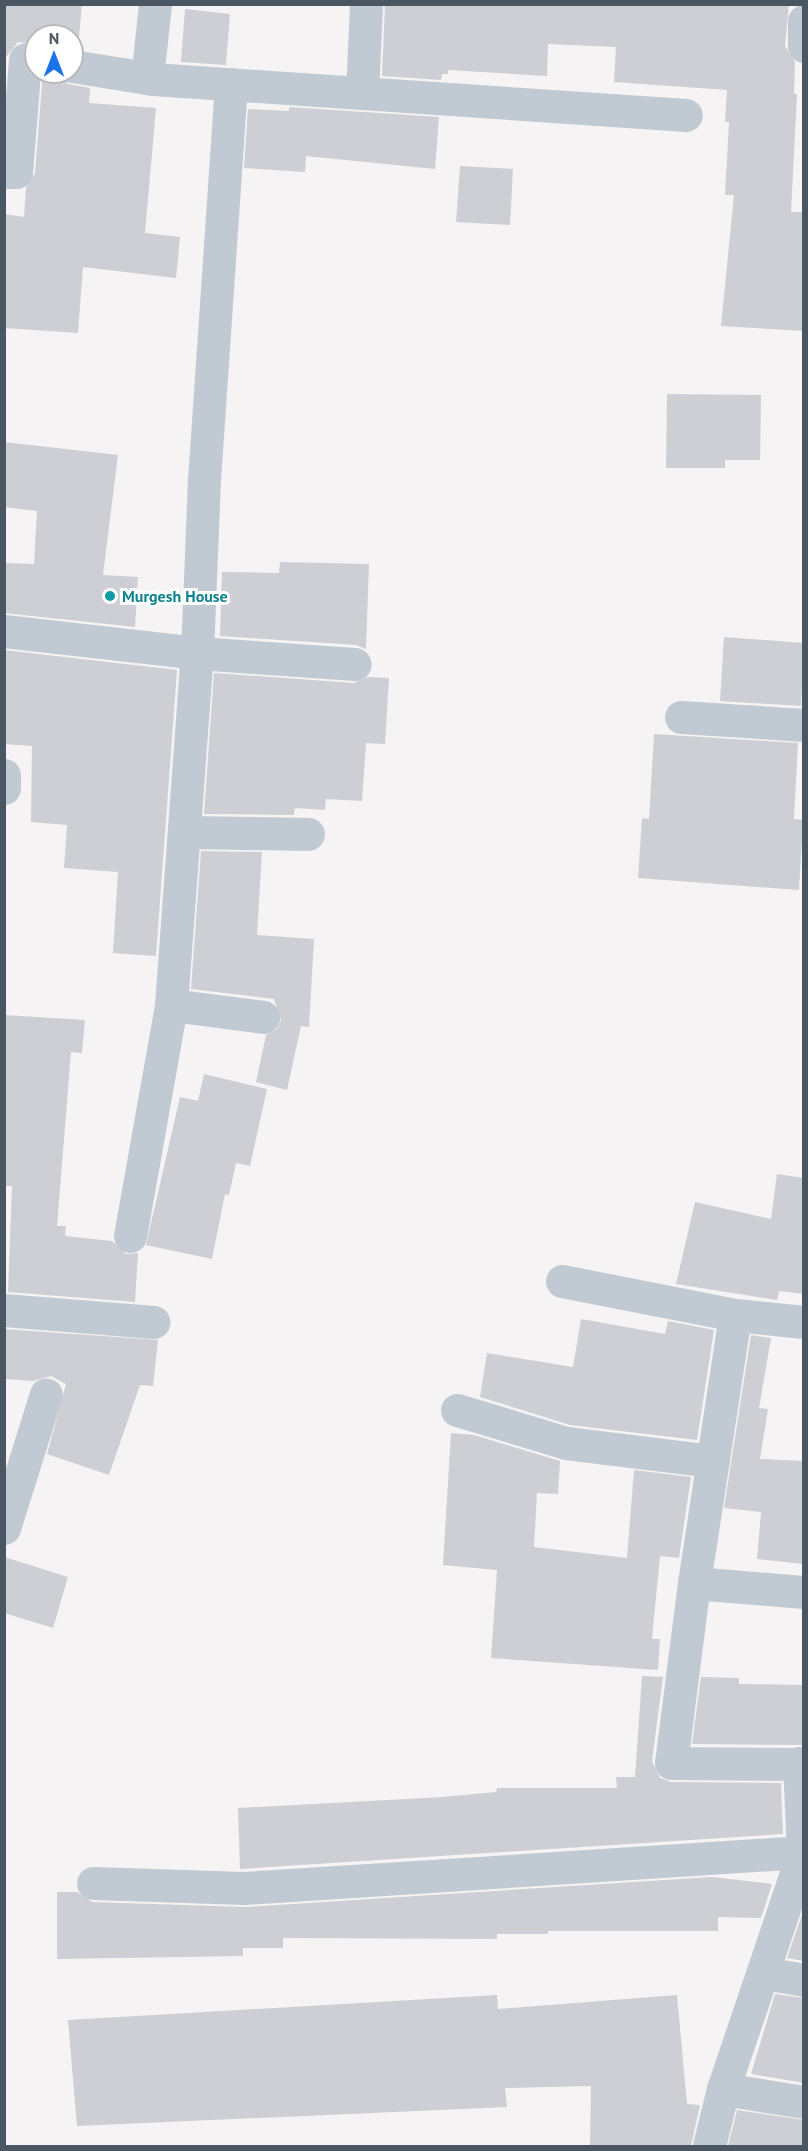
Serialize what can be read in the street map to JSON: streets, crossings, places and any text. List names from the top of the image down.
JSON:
{
  "places": ["Murgesh House"],
  "north": "top"
}
